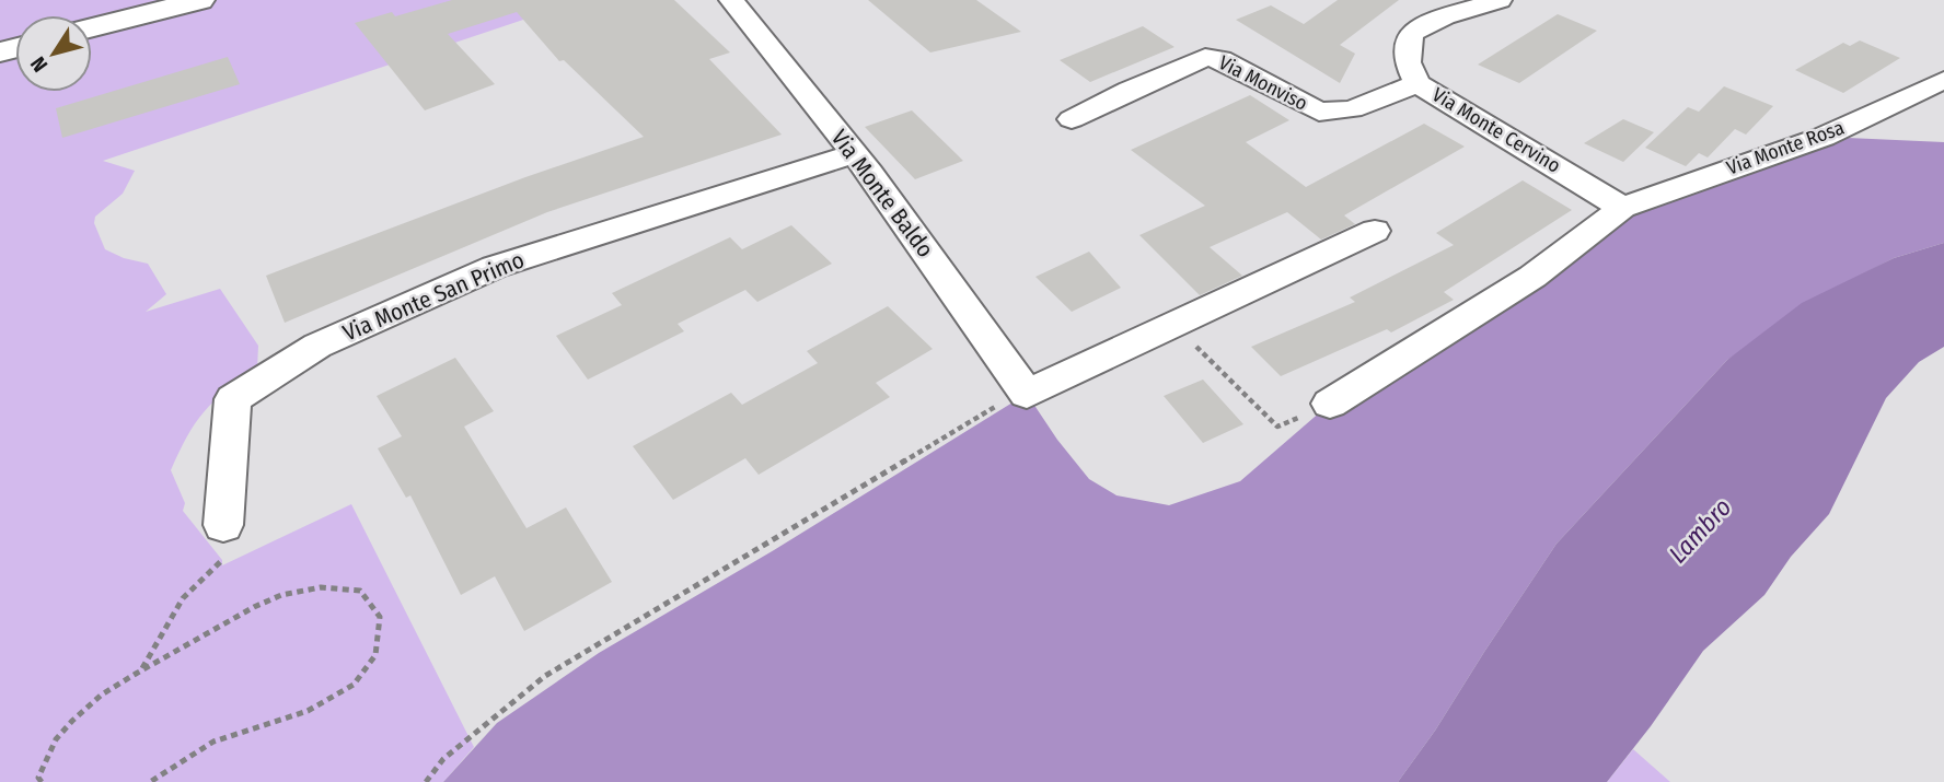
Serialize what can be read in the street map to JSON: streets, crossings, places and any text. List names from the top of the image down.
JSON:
{
  "streets": {
    "street": [
      "Via Monviso",
      "Via Monte Cervino",
      "Via Monte Rosa",
      "Via Monte Baldo",
      "Via Monte San Primo"
    ]
  },
  "crossings": [
    ["Via Monviso", "Via Monte Cervino"],
    ["Via Monte Cervino", "Via Monte Rosa"],
    ["Via Monte Baldo", "Via Monte San Primo"]
  ],
  "water": ["Lambro"],
  "north": "bottom left"
}
